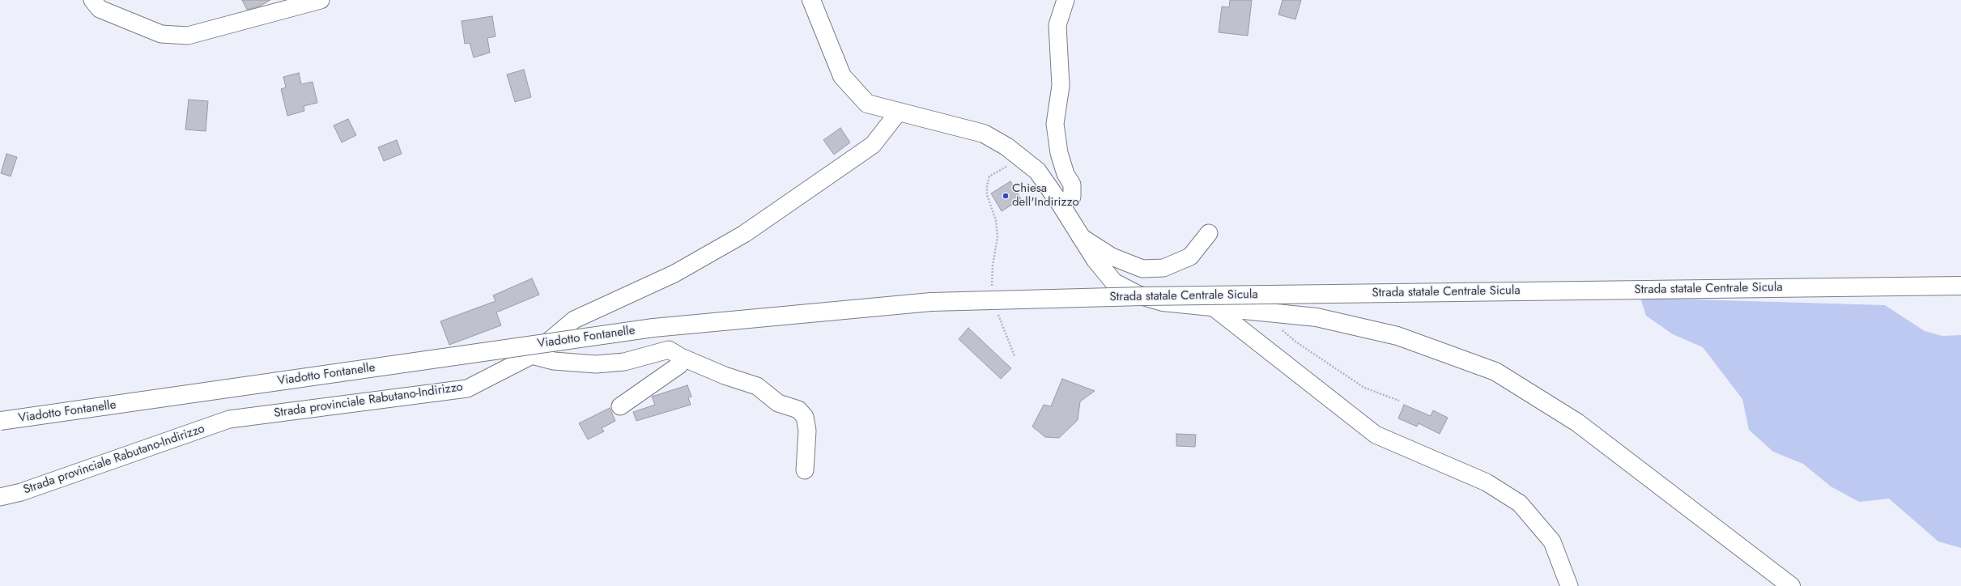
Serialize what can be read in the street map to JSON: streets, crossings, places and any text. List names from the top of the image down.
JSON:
{
  "streets": {
    "main road": ["Strada statale Centrale Sicula", "Viadotto Fontanelle"],
    "street": ["Strada provinciale Rabutano-Indirizzo"]
  },
  "crossings": [
    ["Strada statale Centrale Sicula", "Viadotto Fontanelle"]
  ],
  "places": ["Chiesa dell'Indirizzo"]
}
